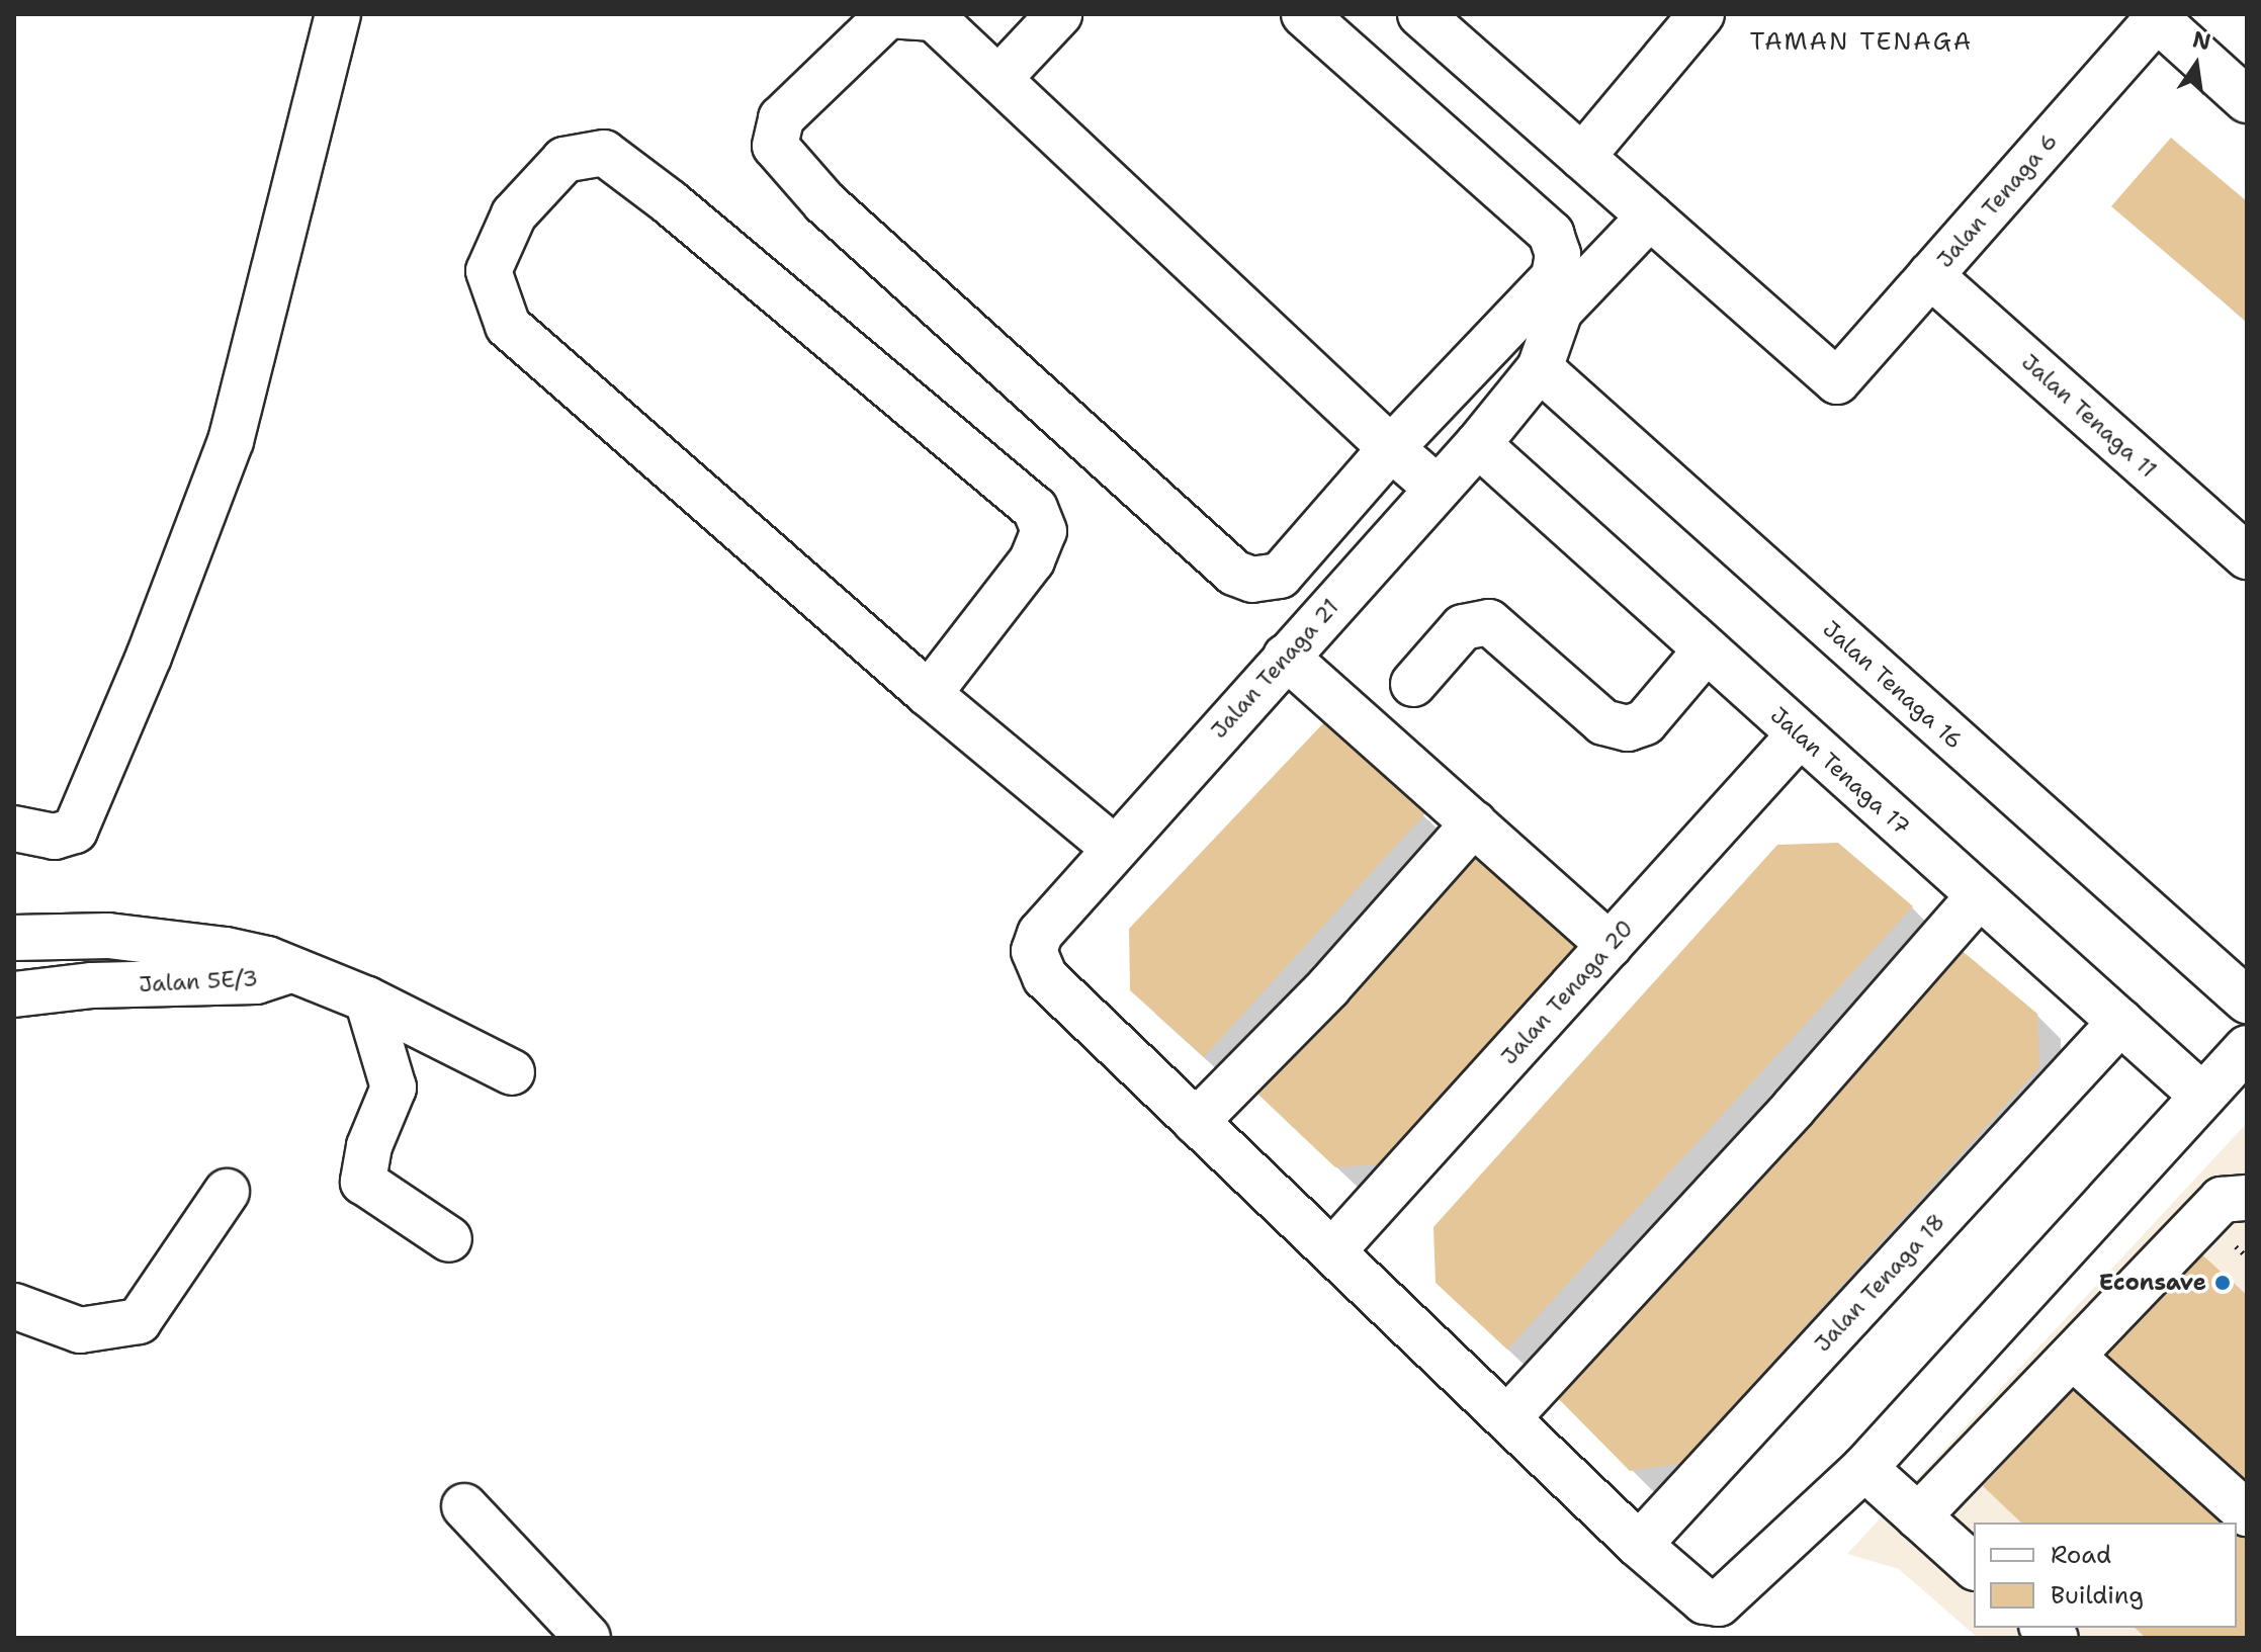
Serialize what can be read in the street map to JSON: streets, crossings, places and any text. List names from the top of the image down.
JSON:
{
  "streets": {
    "street": [
      "Jalan Tenaga 6",
      "Jalan Tenaga 11",
      "Jalan Tenaga 21",
      "Jalan Tenaga 16",
      "Jalan Tenaga 17",
      "Jalan 5E/3",
      "Jalan Tenaga 20",
      "Jalan Tenaga 18"
    ]
  },
  "crossings": [
    ["Jalan Tenaga 6", "Jalan Tenaga 11"],
    ["Jalan Tenaga 6", "Jalan Tenaga 21"],
    ["Jalan Tenaga 21", "Jalan Tenaga 16"],
    ["Jalan Tenaga 21", "Jalan Tenaga 17"],
    ["Jalan Tenaga 17", "Jalan Tenaga 20"],
    ["Jalan Tenaga 17", "Jalan Tenaga 18"]
  ],
  "districts": ["TAMAN TENAGA"],
  "places": ["Econsave"],
  "legend": ["Road", "Building"],
  "north": "top"
}
